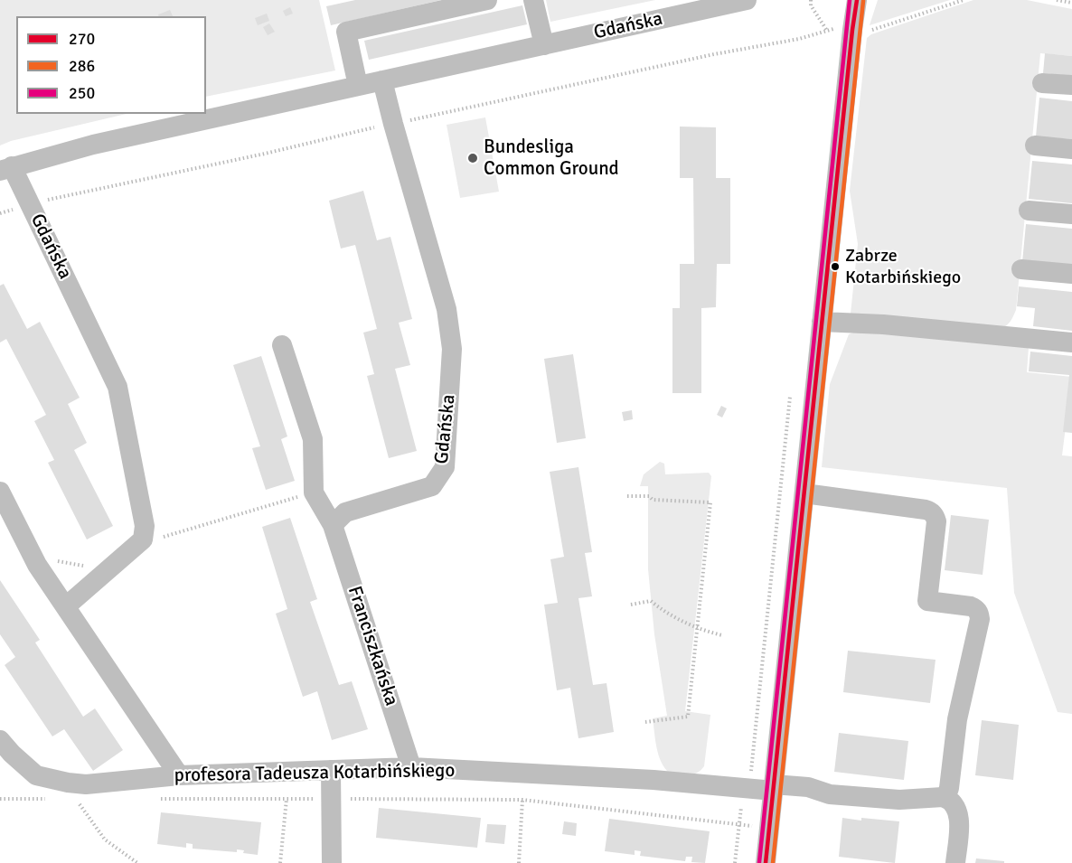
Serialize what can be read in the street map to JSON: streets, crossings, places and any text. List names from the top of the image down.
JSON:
{
  "streets": {
    "street": ["Gdańska", "Franciszkańska", "profesora Tadeusza Kotarbińskiego"]
  },
  "crossings": [
    ["Gdańska", "Franciszkańska"],
    ["Franciszkańska", "profesora Tadeusza Kotarbińskiego"]
  ],
  "places": ["Bundesliga Common Ground", "Zabrze Kotarbińskiego"],
  "lines": ["transit line 270", "transit line 250", "transit line 286"],
  "legend": ["270", "286", "250"]
}
